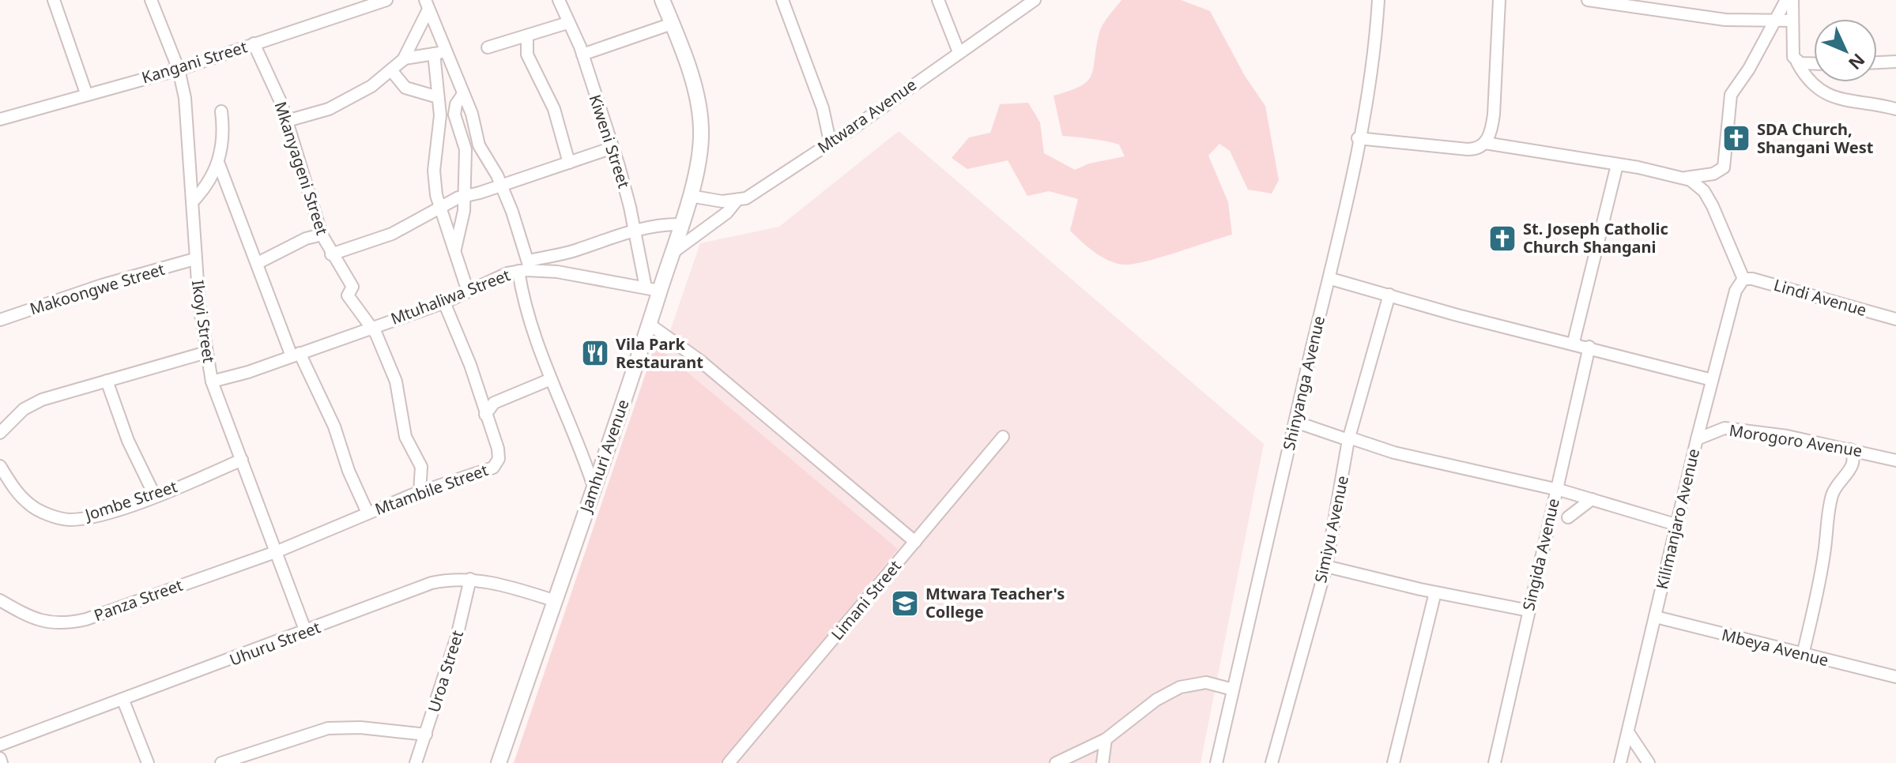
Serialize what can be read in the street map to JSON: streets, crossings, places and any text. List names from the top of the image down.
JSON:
{
  "streets": {
    "street": [
      "Kangani Street",
      "Mtwara Avenue",
      "Kiweni Street",
      "Mkanyageni Street",
      "Makoongwe Street",
      "Mtuhaliwa Street",
      "Lindi Avenue",
      "Ikoyi Street",
      "Shinyanga Avenue",
      "Morogoro Avenue",
      "Jamhuri Avenue",
      "Mtambile Street",
      "Jombe Street",
      "Kilimanjaro Avenue",
      "Simiyu Avenue",
      "Singida Avenue",
      "Panza Street",
      "Limani Street",
      "Uhuru Street",
      "Mbeya Avenue",
      "Uroa Street"
    ]
  },
  "crossings": [
    ["Kangani Street", "Mkanyageni Street"],
    ["Kangani Street", "Ikoyi Street"],
    ["Mtwara Avenue", "Jamhuri Avenue"],
    ["Kiweni Street", "Mkanyageni Street"],
    ["Kiweni Street", "Mtuhaliwa Street"],
    ["Kiweni Street", "Jamhuri Avenue"],
    ["Makoongwe Street", "Ikoyi Street"],
    ["Mtuhaliwa Street", "Ikoyi Street"],
    ["Mtuhaliwa Street", "Jamhuri Avenue"],
    ["Mtuhaliwa Street", "Mtambile Street"],
    ["Lindi Avenue", "Kilimanjaro Avenue"],
    ["Ikoyi Street", "Mtambile Street"],
    ["Ikoyi Street", "Jombe Street"],
    ["Ikoyi Street", "Panza Street"],
    ["Ikoyi Street", "Uhuru Street"],
    ["Morogoro Avenue", "Kilimanjaro Avenue"],
    ["Jamhuri Avenue", "Uhuru Street"],
    ["Mtambile Street", "Panza Street"],
    ["Kilimanjaro Avenue", "Mbeya Avenue"],
    ["Uhuru Street", "Uroa Street"]
  ],
  "places": {
    "church": ["SDA Church, Shangani West", "St. Joseph Catholic Church Shangani"],
    "restaurant": ["Vila Park Restaurant"],
    "school or university": ["Mtwara Teacher's College"]
  },
  "north": "bottom right"
}
